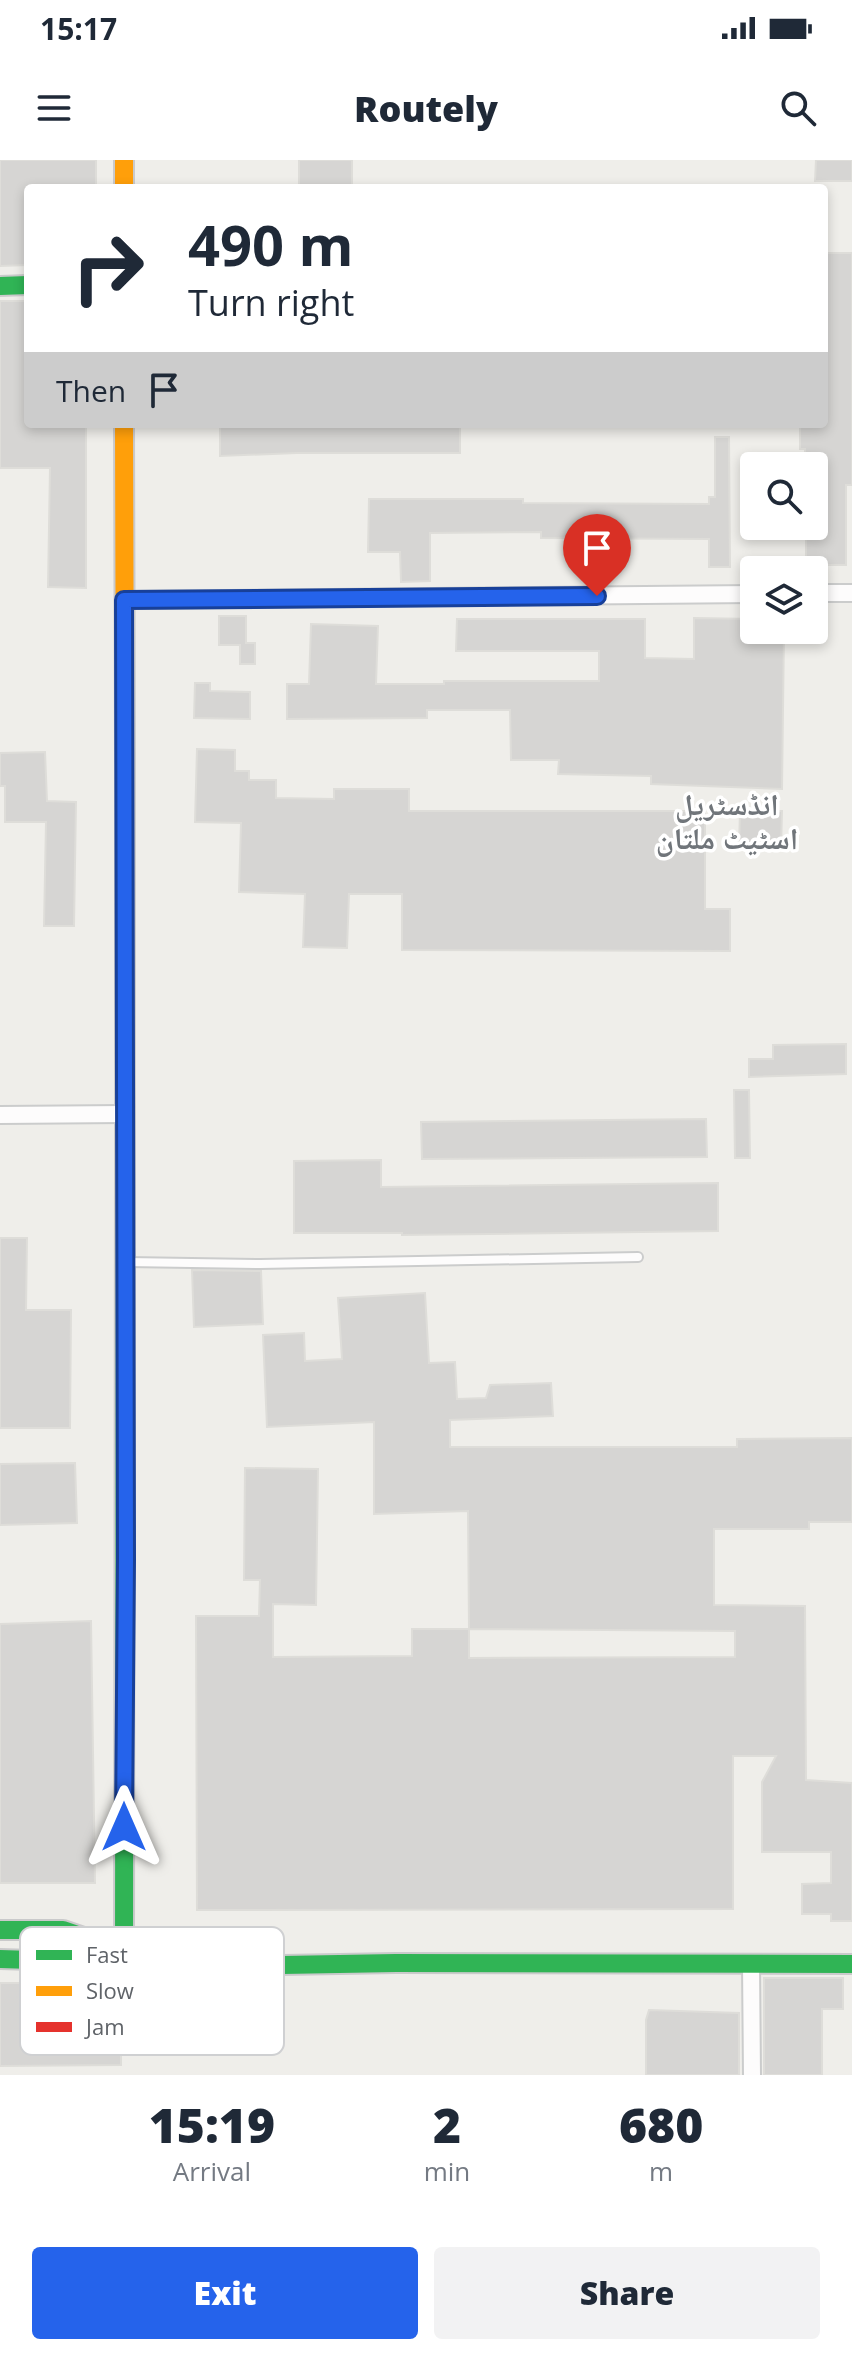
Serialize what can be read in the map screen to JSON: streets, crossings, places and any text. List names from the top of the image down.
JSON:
{
  "districts": ["انڈسٹریل اسٹیٹ ملتان"],
  "legend": ["Fast", "Slow", "Jam"],
  "page": {
    "status": "15:17",
    "header": "Routely",
    "turn": ["490 m", "Turn right"],
    "then": "Then",
    "eta": [
      "15:19",
      "Arrival",
      "2",
      "min",
      "680",
      "m"
    ],
    "buttons": ["Exit", "Share"]
  }
}
